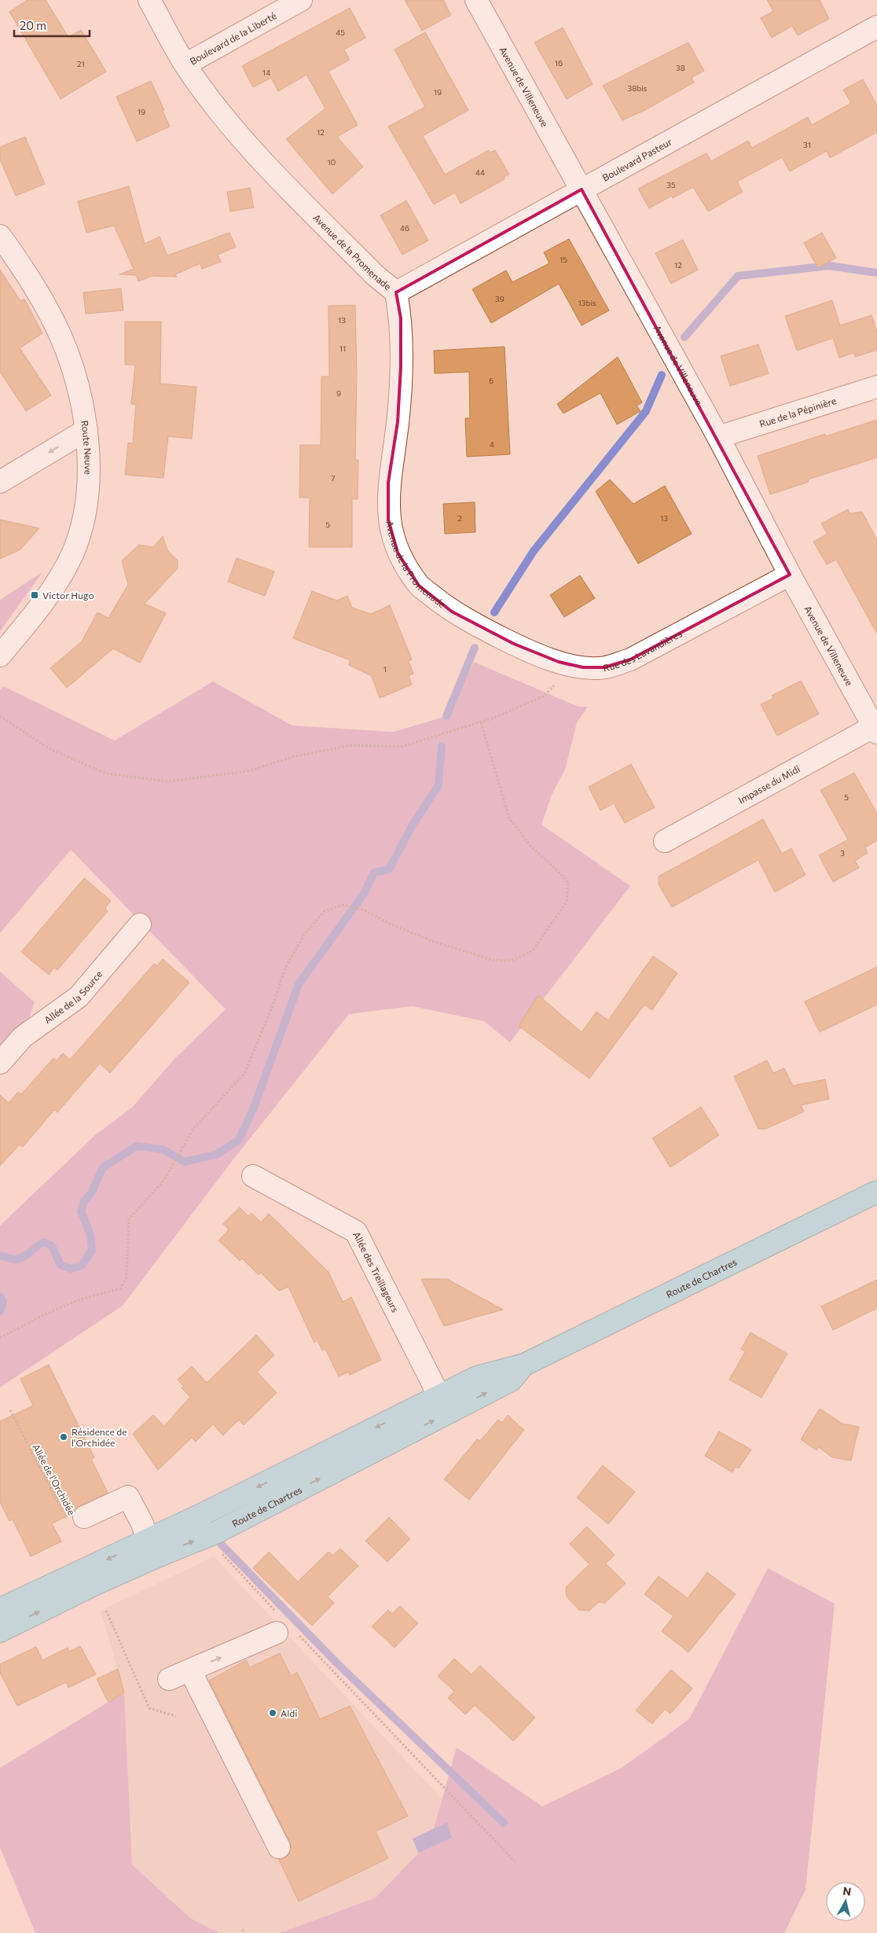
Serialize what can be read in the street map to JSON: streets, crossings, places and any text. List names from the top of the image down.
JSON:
{
  "streets": {
    "main road": ["Route de Chartres"],
    "street": [
      "Boulevard de la Liberté",
      "Avenue de Villeneuve",
      "Boulevard Pasteur",
      "Avenue de la Promenade",
      "Rue de la Pépinière",
      "Route Neuve",
      "Rue des Lavandières",
      "Impasse du Midi",
      "Allée de la Source",
      "Allée des Treillageurs"
    ],
    "path": ["Allée de l'Orchidée"]
  },
  "crossings": [
    ["Boulevard de la Liberté", "Avenue de la Promenade"],
    ["Avenue de Villeneuve", "Boulevard Pasteur"],
    ["Avenue de Villeneuve", "Rue de la Pépinière"],
    ["Avenue de Villeneuve", "Rue des Lavandières"],
    ["Avenue de Villeneuve", "Impasse du Midi"],
    ["Boulevard Pasteur", "Avenue de la Promenade"],
    ["Avenue de la Promenade", "Rue des Lavandières"],
    ["Allée des Treillageurs", "Route de Chartres"]
  ],
  "places": {
    "transit": ["Victor Hugo"],
    "other": ["Résidence de l'Orchidée", "Aldi"]
  },
  "house_numbers": [
    "45",
    "16",
    "21",
    "38",
    "14",
    "38bis",
    "19",
    "19",
    "12",
    "31",
    "10",
    "44",
    "35",
    "46",
    "15",
    "12",
    "39",
    "13bis",
    "13",
    "11",
    "6",
    "9",
    "4",
    "7",
    "2",
    "13",
    "5",
    "1",
    "5",
    "3"
  ],
  "scale_bar": "20 m",
  "north": "top"
}
